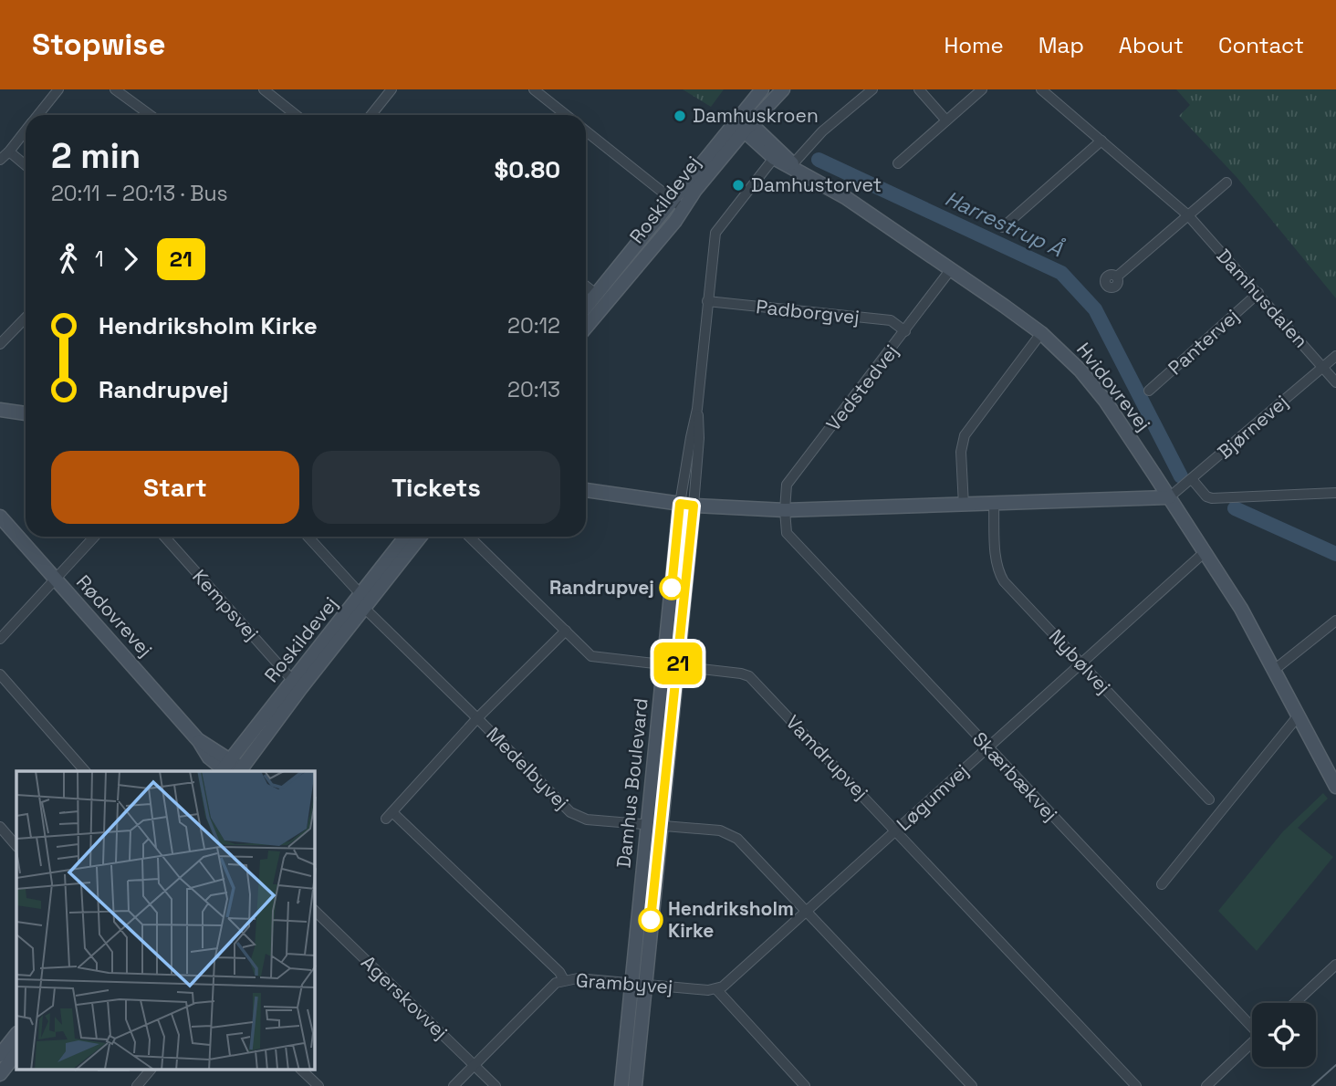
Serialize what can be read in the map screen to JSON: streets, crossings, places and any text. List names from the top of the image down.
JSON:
{
  "streets": {
    "street": [
      "Roskildevej",
      "Damhusdalen",
      "Padborgvej",
      "Pantervej",
      "Hvidovrevej",
      "Vedstedvej",
      "Bjørnevej",
      "Kempsvej",
      "Rødovrevej",
      "Nybølvej",
      "Vamdrupvej",
      "Medelbyvej",
      "Skærbækvej",
      "Damhus Boulevard",
      "Løgumvej",
      "Grambyvej",
      "Agerskovvej"
    ]
  },
  "crossings": [
    ["Roskildevej", "Hvidovrevej"],
    ["Roskildevej", "Kempsvej"],
    ["Roskildevej", "Rødovrevej"],
    ["Roskildevej", "Medelbyvej"],
    ["Damhusdalen", "Pantervej"],
    ["Damhusdalen", "Bjørnevej"],
    ["Padborgvej", "Vedstedvej"],
    ["Padborgvej", "Damhus Boulevard"],
    ["Hvidovrevej", "Vedstedvej"],
    ["Hvidovrevej", "Bjørnevej"],
    ["Hvidovrevej", "Damhus Boulevard"],
    ["Hvidovrevej", "Løgumvej"],
    ["Vedstedvej", "Skærbækvej"],
    ["Nybølvej", "Løgumvej"],
    ["Vamdrupvej", "Damhus Boulevard"],
    ["Vamdrupvej", "Løgumvej"],
    ["Medelbyvej", "Damhus Boulevard"],
    ["Medelbyvej", "Løgumvej"],
    ["Medelbyvej", "Grambyvej"],
    ["Skærbækvej", "Løgumvej"],
    ["Damhus Boulevard", "Grambyvej"],
    ["Løgumvej", "Grambyvej"]
  ],
  "water": ["Harrestrup Å"],
  "places": [
    "Damhuskroen",
    "Damhustorvet",
    "Randrupvej",
    "Hendriksholm Kirke"
  ],
  "lines": ["bus line 21"],
  "page": {
    "header": "Stopwise",
    "nav": [
      "Home",
      "Map",
      "About",
      "Contact"
    ],
    "on_map": "21",
    "heading": ["2 min", "20:11 – 20:13 · Bus", "$0.80"],
    "legs": ["1", "21"],
    "list": [
      {
        "name": "Hendriksholm Kirke",
        "value": "20:12"
      },
      {
        "name": "Randrupvej",
        "value": "20:13"
      }
    ],
    "buttons": ["Start", "Tickets"]
  }
}
